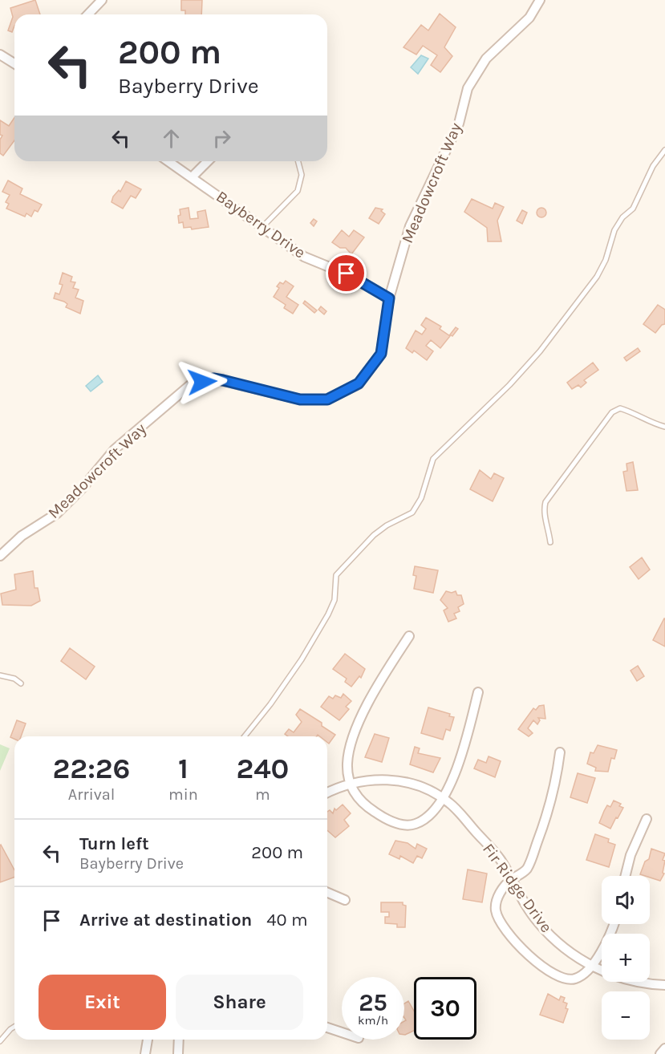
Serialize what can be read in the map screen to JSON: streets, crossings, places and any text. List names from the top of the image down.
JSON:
{
  "streets": {
    "street": ["Meadowcroft Way", "Bayberry Drive", "Fir Ridge Drive"]
  },
  "crossings": [
    ["Meadowcroft Way", "Bayberry Drive"]
  ],
  "page": {
    "turn": ["200 m", "Bayberry Drive"],
    "eta": [
      "22:26",
      "Arrival",
      "1",
      "min",
      "240",
      "m"
    ],
    "list": [
      {
        "name": "Turn left",
        "note": "Bayberry Drive",
        "value": "200 m"
      },
      {
        "name": "Arrive at destination",
        "value": "40 m"
      }
    ],
    "map_buttons": ["+", "−"],
    "buttons": ["Exit", "Share"],
    "speed": "25 km/h",
    "limit": "30"
  }
}
